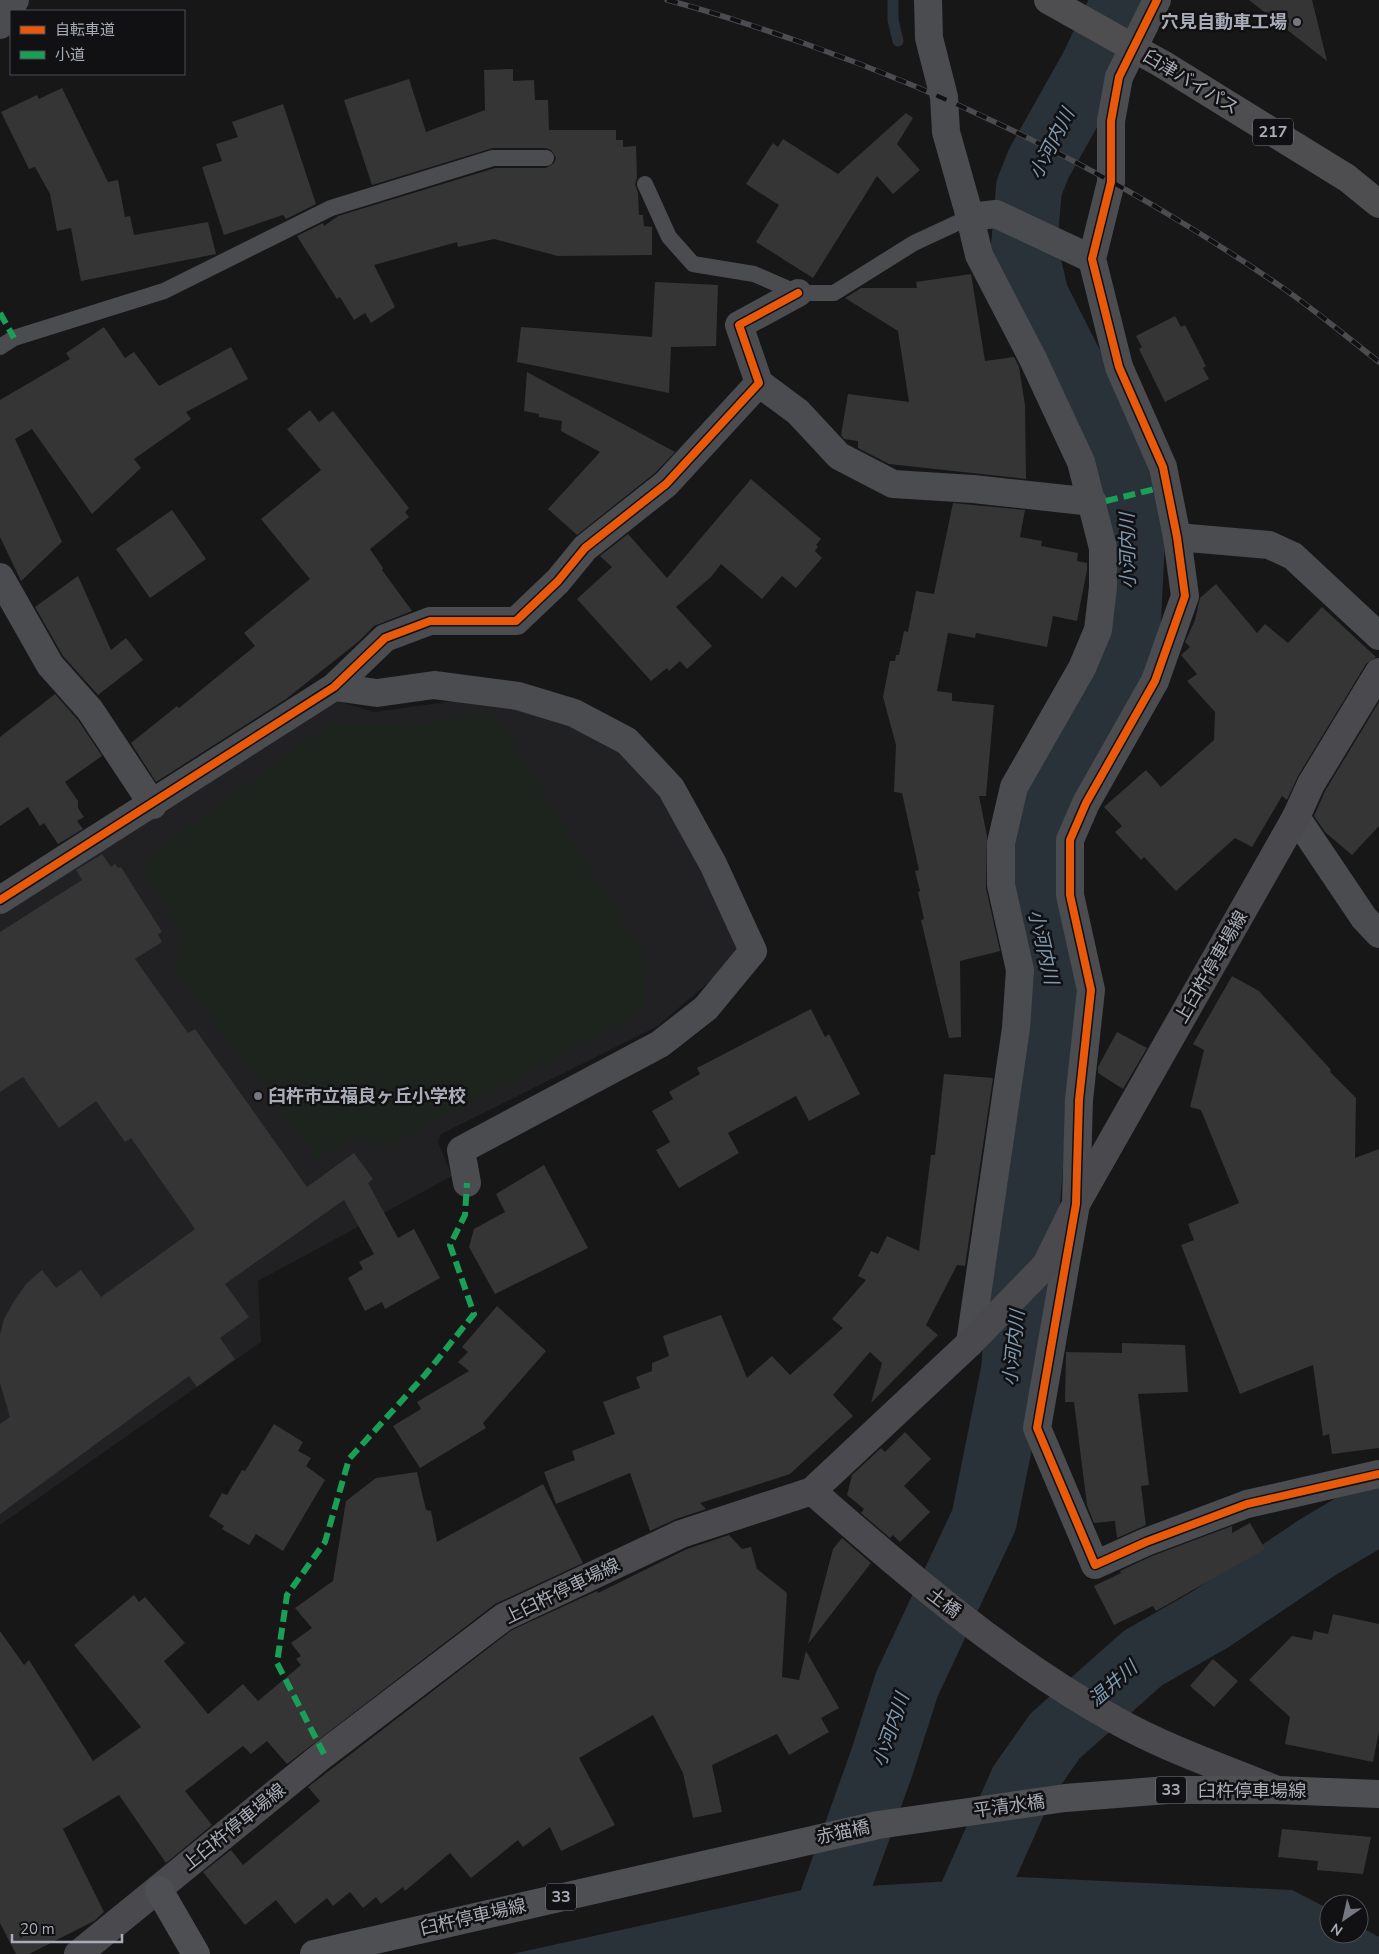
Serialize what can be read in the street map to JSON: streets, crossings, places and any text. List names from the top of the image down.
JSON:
{
  "streets": {
    "highway": ["臼津バイパス", "217"],
    "main road": [
      "上臼杵停車場線",
      "土橋",
      "33",
      "臼杵停車場線",
      "平清水橋",
      "赤猫橋"
    ]
  },
  "crossings": [
    ["上臼杵停車場線", "土橋"],
    ["土橋", "臼杵停車場線"],
    ["臼杵停車場線", "平清水橋"],
    ["臼杵停車場線", "赤猫橋"],
    ["平清水橋", "赤猫橋"]
  ],
  "water": ["小河内川", "温井川"],
  "places": ["穴見自動車工場", "臼杵市立福良ヶ丘小学校"],
  "legend": ["自転車道", "小道"],
  "scale_bar": "20 m",
  "north": "bottom left"
}
